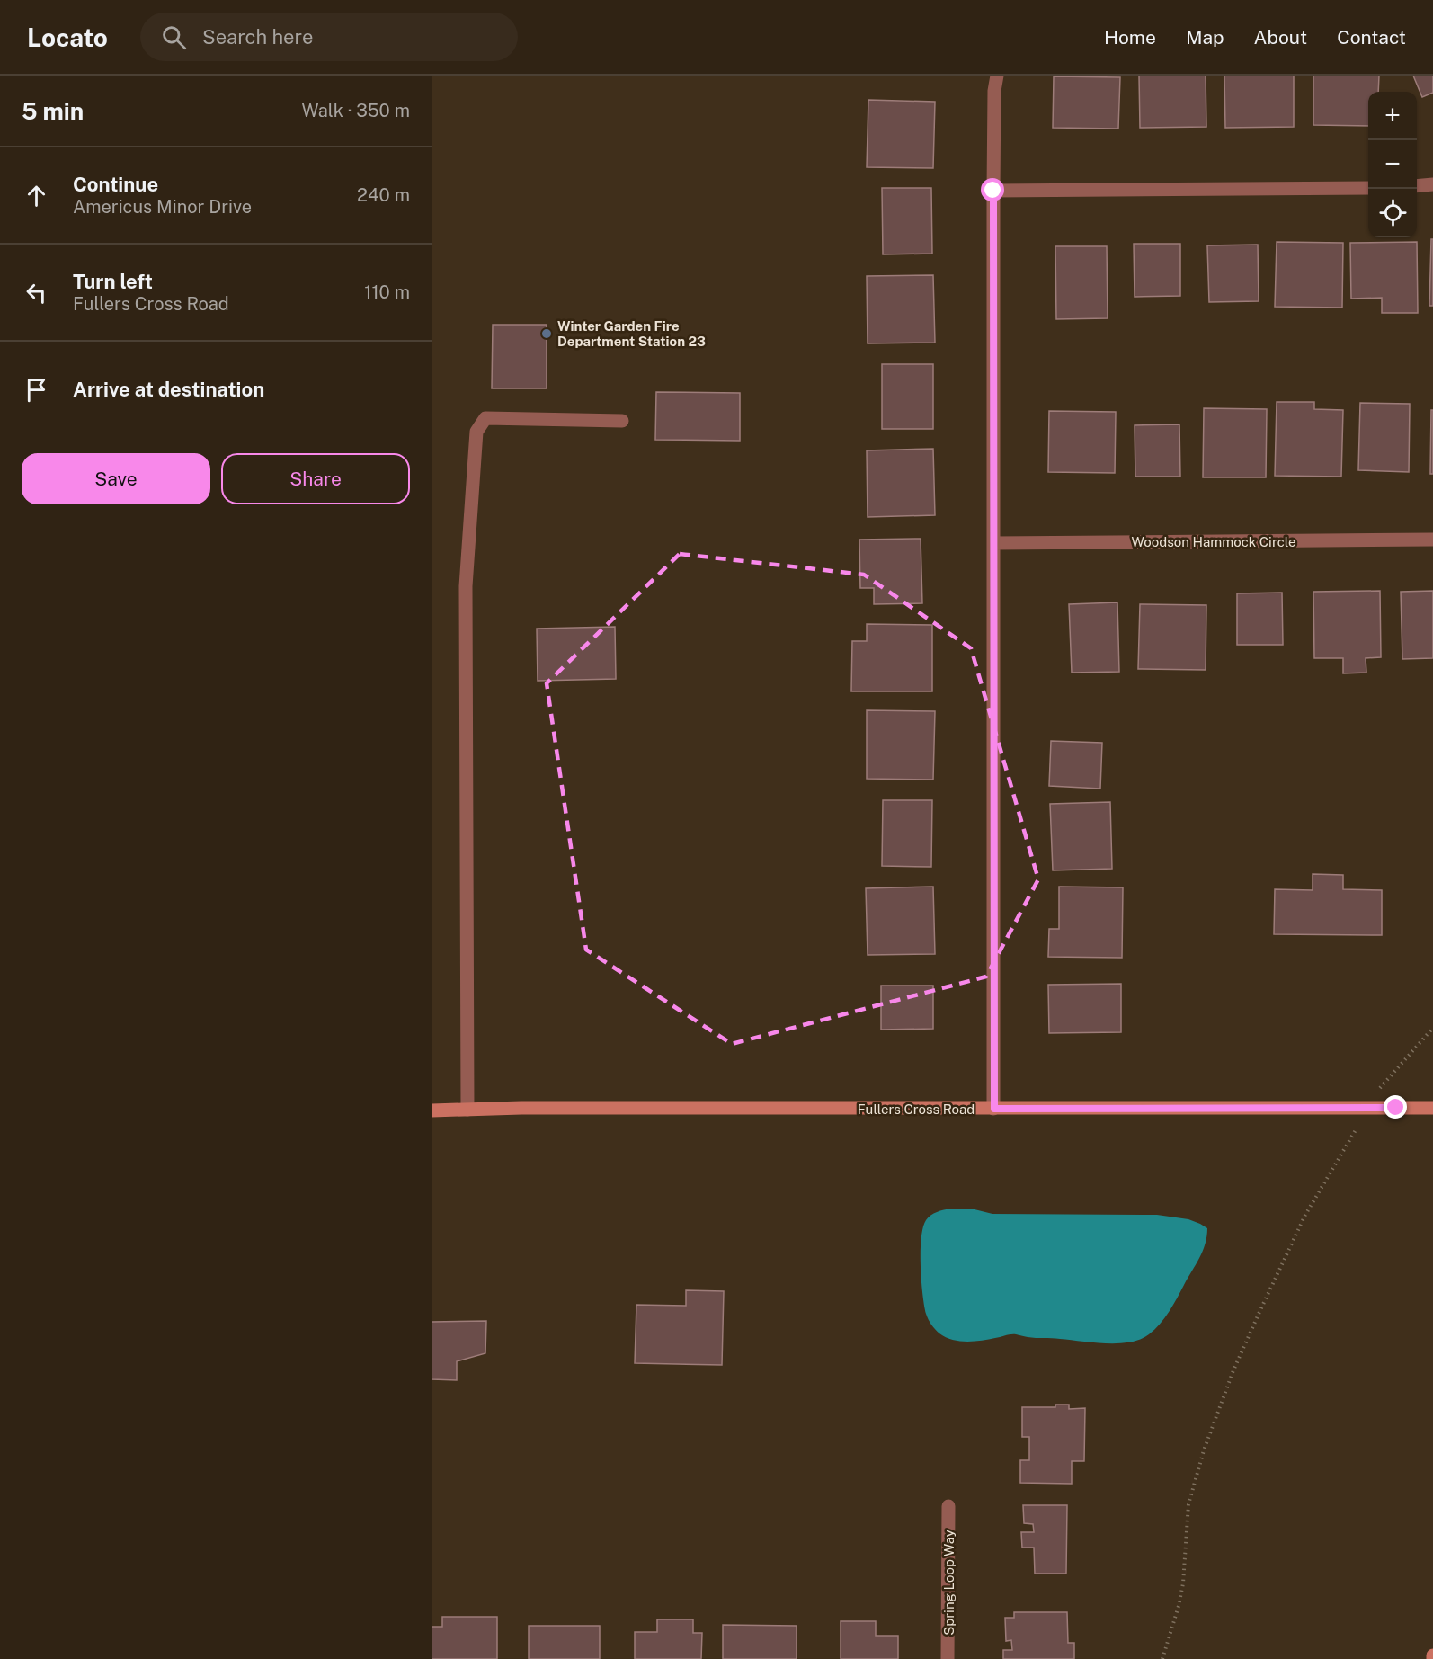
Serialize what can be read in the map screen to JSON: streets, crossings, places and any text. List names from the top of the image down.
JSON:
{
  "streets": {
    "street": ["Woodson Hammock Circle", "Fullers Cross Road", "Spring Loop Way"]
  },
  "places": ["Winter Garden Fire Department Station 23"],
  "page": {
    "header": "Locato",
    "search": "Search here",
    "nav": [
      "Home",
      "Map",
      "About",
      "Contact"
    ],
    "heading": ["5 min", "Walk · 350 m"],
    "map_buttons": ["+", "−"],
    "list": [
      ["Continue", "Americus Minor Drive", "240 m"],
      ["Turn left", "Fullers Cross Road", "110 m"],
      "Arrive at destination"
    ],
    "buttons": ["Save", "Share"]
  }
}
